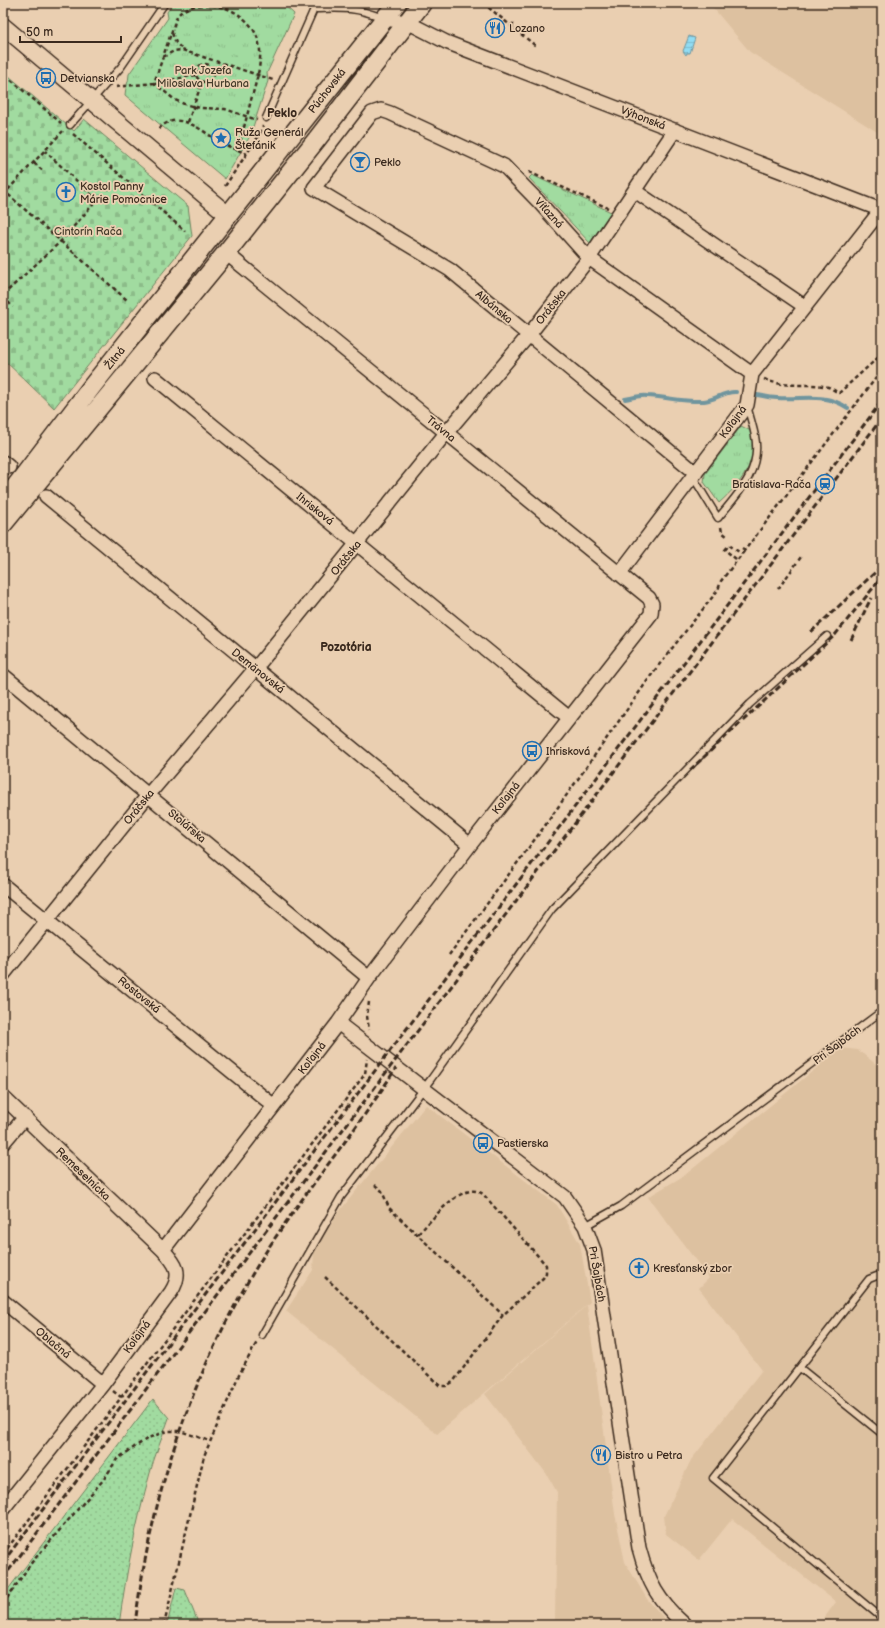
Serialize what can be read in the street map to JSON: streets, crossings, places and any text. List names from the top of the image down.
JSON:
{
  "streets": {
    "main road": ["Púchovská", "Žitná"],
    "street": [
      "Výhonská",
      "Víťazná",
      "Albánska",
      "Oráčska",
      "Koľajná",
      "Trávna",
      "Ihrisková",
      "Demänovská",
      "Stolárska",
      "Rostovská",
      "Pri Šajbách",
      "Remeselnícka",
      "Oblačná"
    ]
  },
  "crossings": [
    ["Púchovská", "Výhonská"],
    ["Púchovská", "Žitná"],
    ["Púchovská", "Trávna"],
    ["Výhonská", "Oráčska"],
    ["Výhonská", "Koľajná"],
    ["Víťazná", "Albánska"],
    ["Víťazná", "Oráčska"],
    ["Víťazná", "Koľajná"],
    ["Albánska", "Oráčska"],
    ["Albánska", "Koľajná"],
    ["Oráčska", "Trávna"],
    ["Oráčska", "Ihrisková"],
    ["Oráčska", "Demänovská"],
    ["Oráčska", "Stolárska"],
    ["Oráčska", "Rostovská"],
    ["Žitná", "Trávna"],
    ["Koľajná", "Trávna"],
    ["Koľajná", "Ihrisková"],
    ["Koľajná", "Demänovská"],
    ["Koľajná", "Stolárska"],
    ["Koľajná", "Rostovská"],
    ["Koľajná", "Remeselnícka"],
    ["Koľajná", "Oblačná"]
  ],
  "districts": ["Peklo", "Pozotória"],
  "parks": ["Park Jozefa Miloslava Hurbana", "Cintorín Rača"],
  "places": {
    "restaurant": ["Lozano", "Bistro u Petra"],
    "bus stop": ["Detvianska", "Ihrisková", "Pastierska"],
    "place": ["Ruža Generál Štefánik"],
    "bar": ["Peklo"],
    "church": ["Kostol Panny Márie Pomocnice", "Kresťanský zbor"],
    "station": ["Bratislava-Rača"]
  },
  "scale_bar": "50 m"
}
